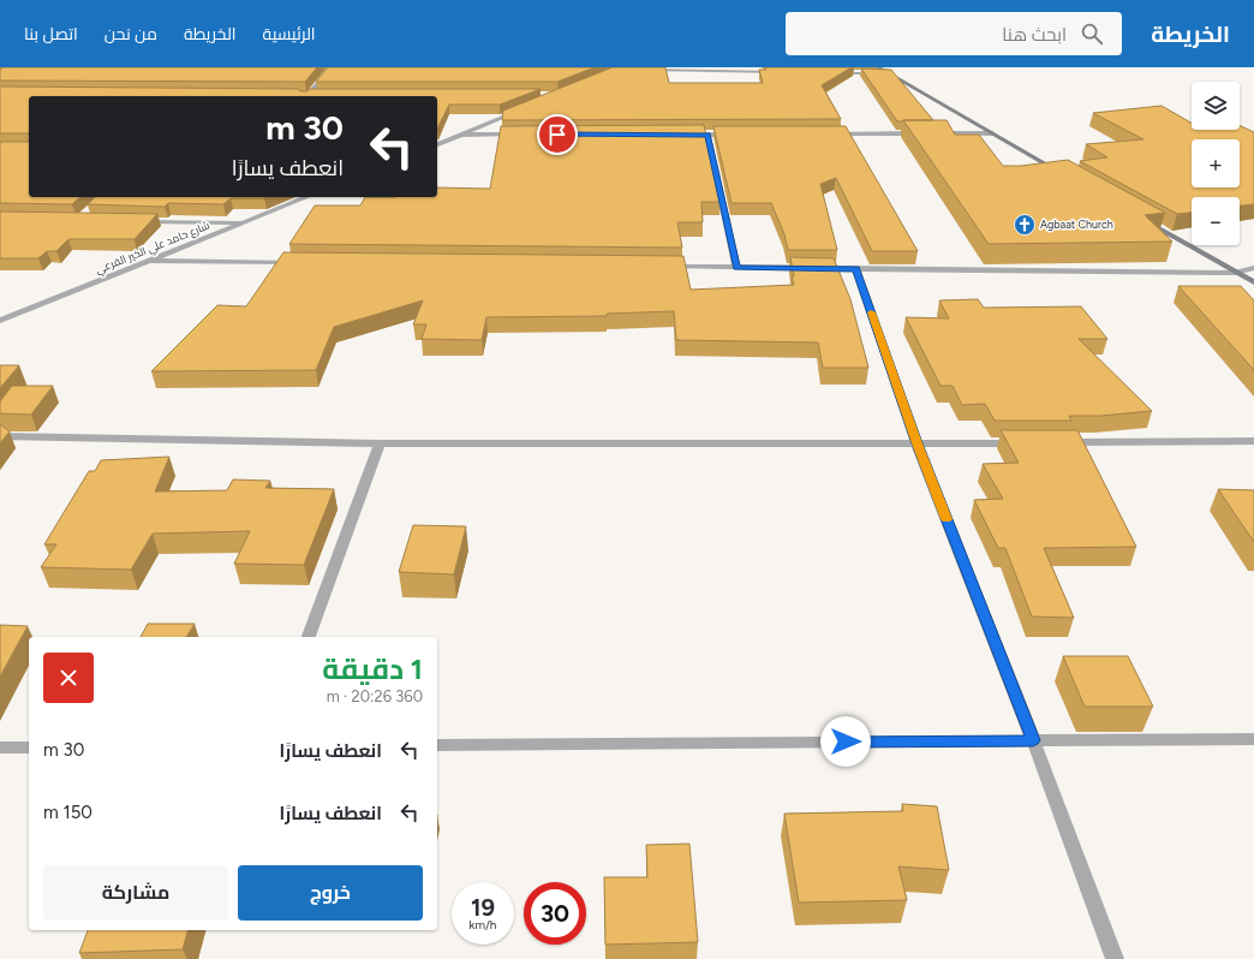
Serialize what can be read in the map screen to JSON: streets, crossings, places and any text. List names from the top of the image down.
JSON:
{
  "streets": {
    "street": ["شارع حامد علي الخير الفرعي"]
  },
  "places": {
    "church": ["Agbaat Church"]
  },
  "page": {
    "header": "الخريطة",
    "search": "ابحث هنا",
    "nav": [
      "الرئيسية",
      "الخريطة",
      "من نحن",
      "اتصل بنا"
    ],
    "map_buttons": ["+", "−"],
    "turn": ["30 m", "انعطف يسارًا"],
    "heading": ["1 دقيقة", "360 m · 20:26"],
    "list": [
      {
        "name": "انعطف يسارًا",
        "value": "30 m"
      },
      {
        "name": "انعطف يسارًا",
        "value": "150 m"
      }
    ],
    "buttons": ["خروج", "مشاركة"],
    "speed": "19 km/h",
    "limit": "30"
  }
}
